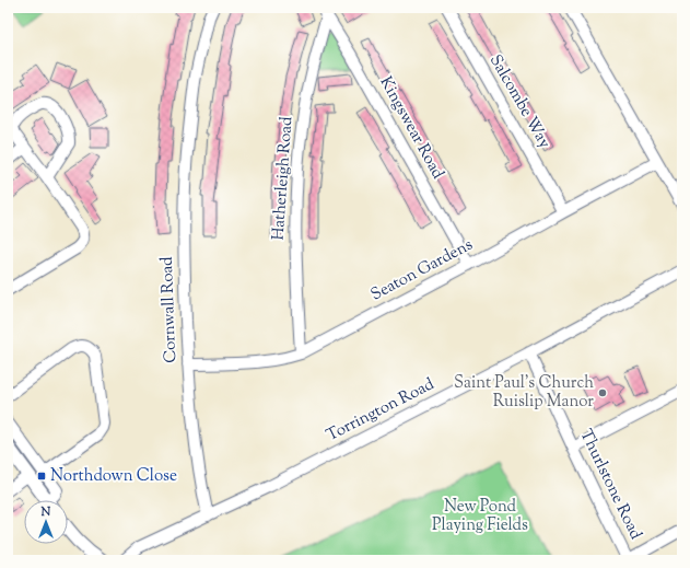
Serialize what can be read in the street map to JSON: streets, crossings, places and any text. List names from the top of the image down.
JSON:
{
  "streets": {
    "street": [
      "Salcombe Way",
      "Kingswear Road",
      "Hatherleigh Road",
      "Seaton Gardens",
      "Cornwall Road",
      "Torrington Road",
      "Thurlstone Road"
    ]
  },
  "crossings": [
    ["Salcombe Way", "Seaton Gardens"],
    ["Kingswear Road", "Hatherleigh Road"],
    ["Kingswear Road", "Seaton Gardens"],
    ["Hatherleigh Road", "Seaton Gardens"],
    ["Seaton Gardens", "Cornwall Road"],
    ["Cornwall Road", "Torrington Road"],
    ["Torrington Road", "Thurlstone Road"]
  ],
  "parks": ["New Pond Playing Fields"],
  "places": {
    "other": ["Saint Paul's Church Ruislip Manor"],
    "transit": ["Northdown Close"]
  },
  "north": "top"
}
